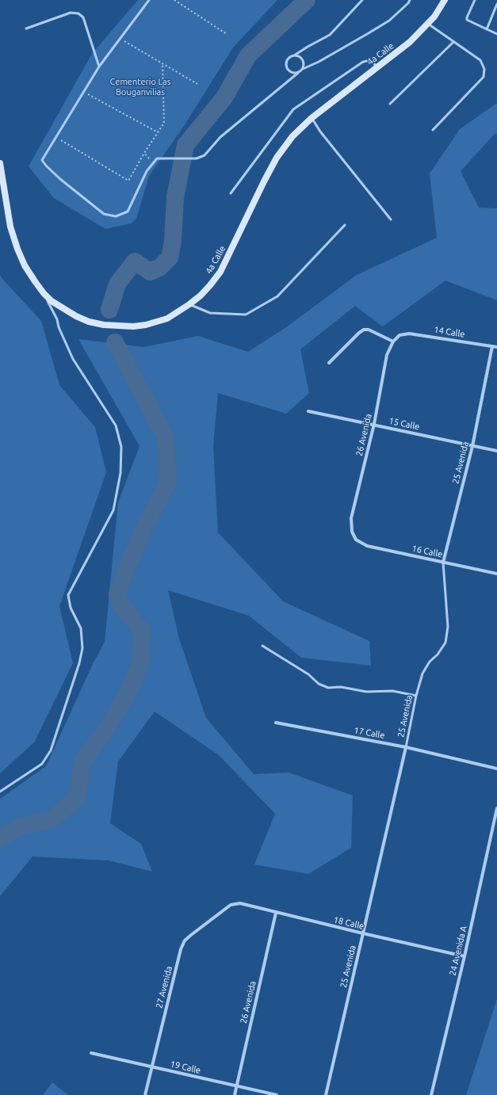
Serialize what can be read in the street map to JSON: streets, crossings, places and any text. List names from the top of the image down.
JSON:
{
  "streets": {
    "main road": ["4a Calle"],
    "street": [
      "14 Calle",
      "15 Calle",
      "26 Avenida",
      "25 Avenida",
      "16 Calle",
      "17 Calle",
      "18 Calle",
      "24 Avenida A",
      "27 Avenida",
      "19 Calle"
    ]
  },
  "crossings": [
    ["14 Calle", "26 Avenida"],
    ["14 Calle", "25 Avenida"],
    ["15 Calle", "26 Avenida"],
    ["15 Calle", "25 Avenida"],
    ["26 Avenida", "16 Calle"],
    ["26 Avenida", "18 Calle"],
    ["26 Avenida", "19 Calle"],
    ["25 Avenida", "16 Calle"],
    ["25 Avenida", "17 Calle"],
    ["25 Avenida", "18 Calle"],
    ["18 Calle", "24 Avenida A"],
    ["18 Calle", "27 Avenida"],
    ["27 Avenida", "19 Calle"]
  ],
  "parks": ["Cementerio Las Bouganvilias"]
}
